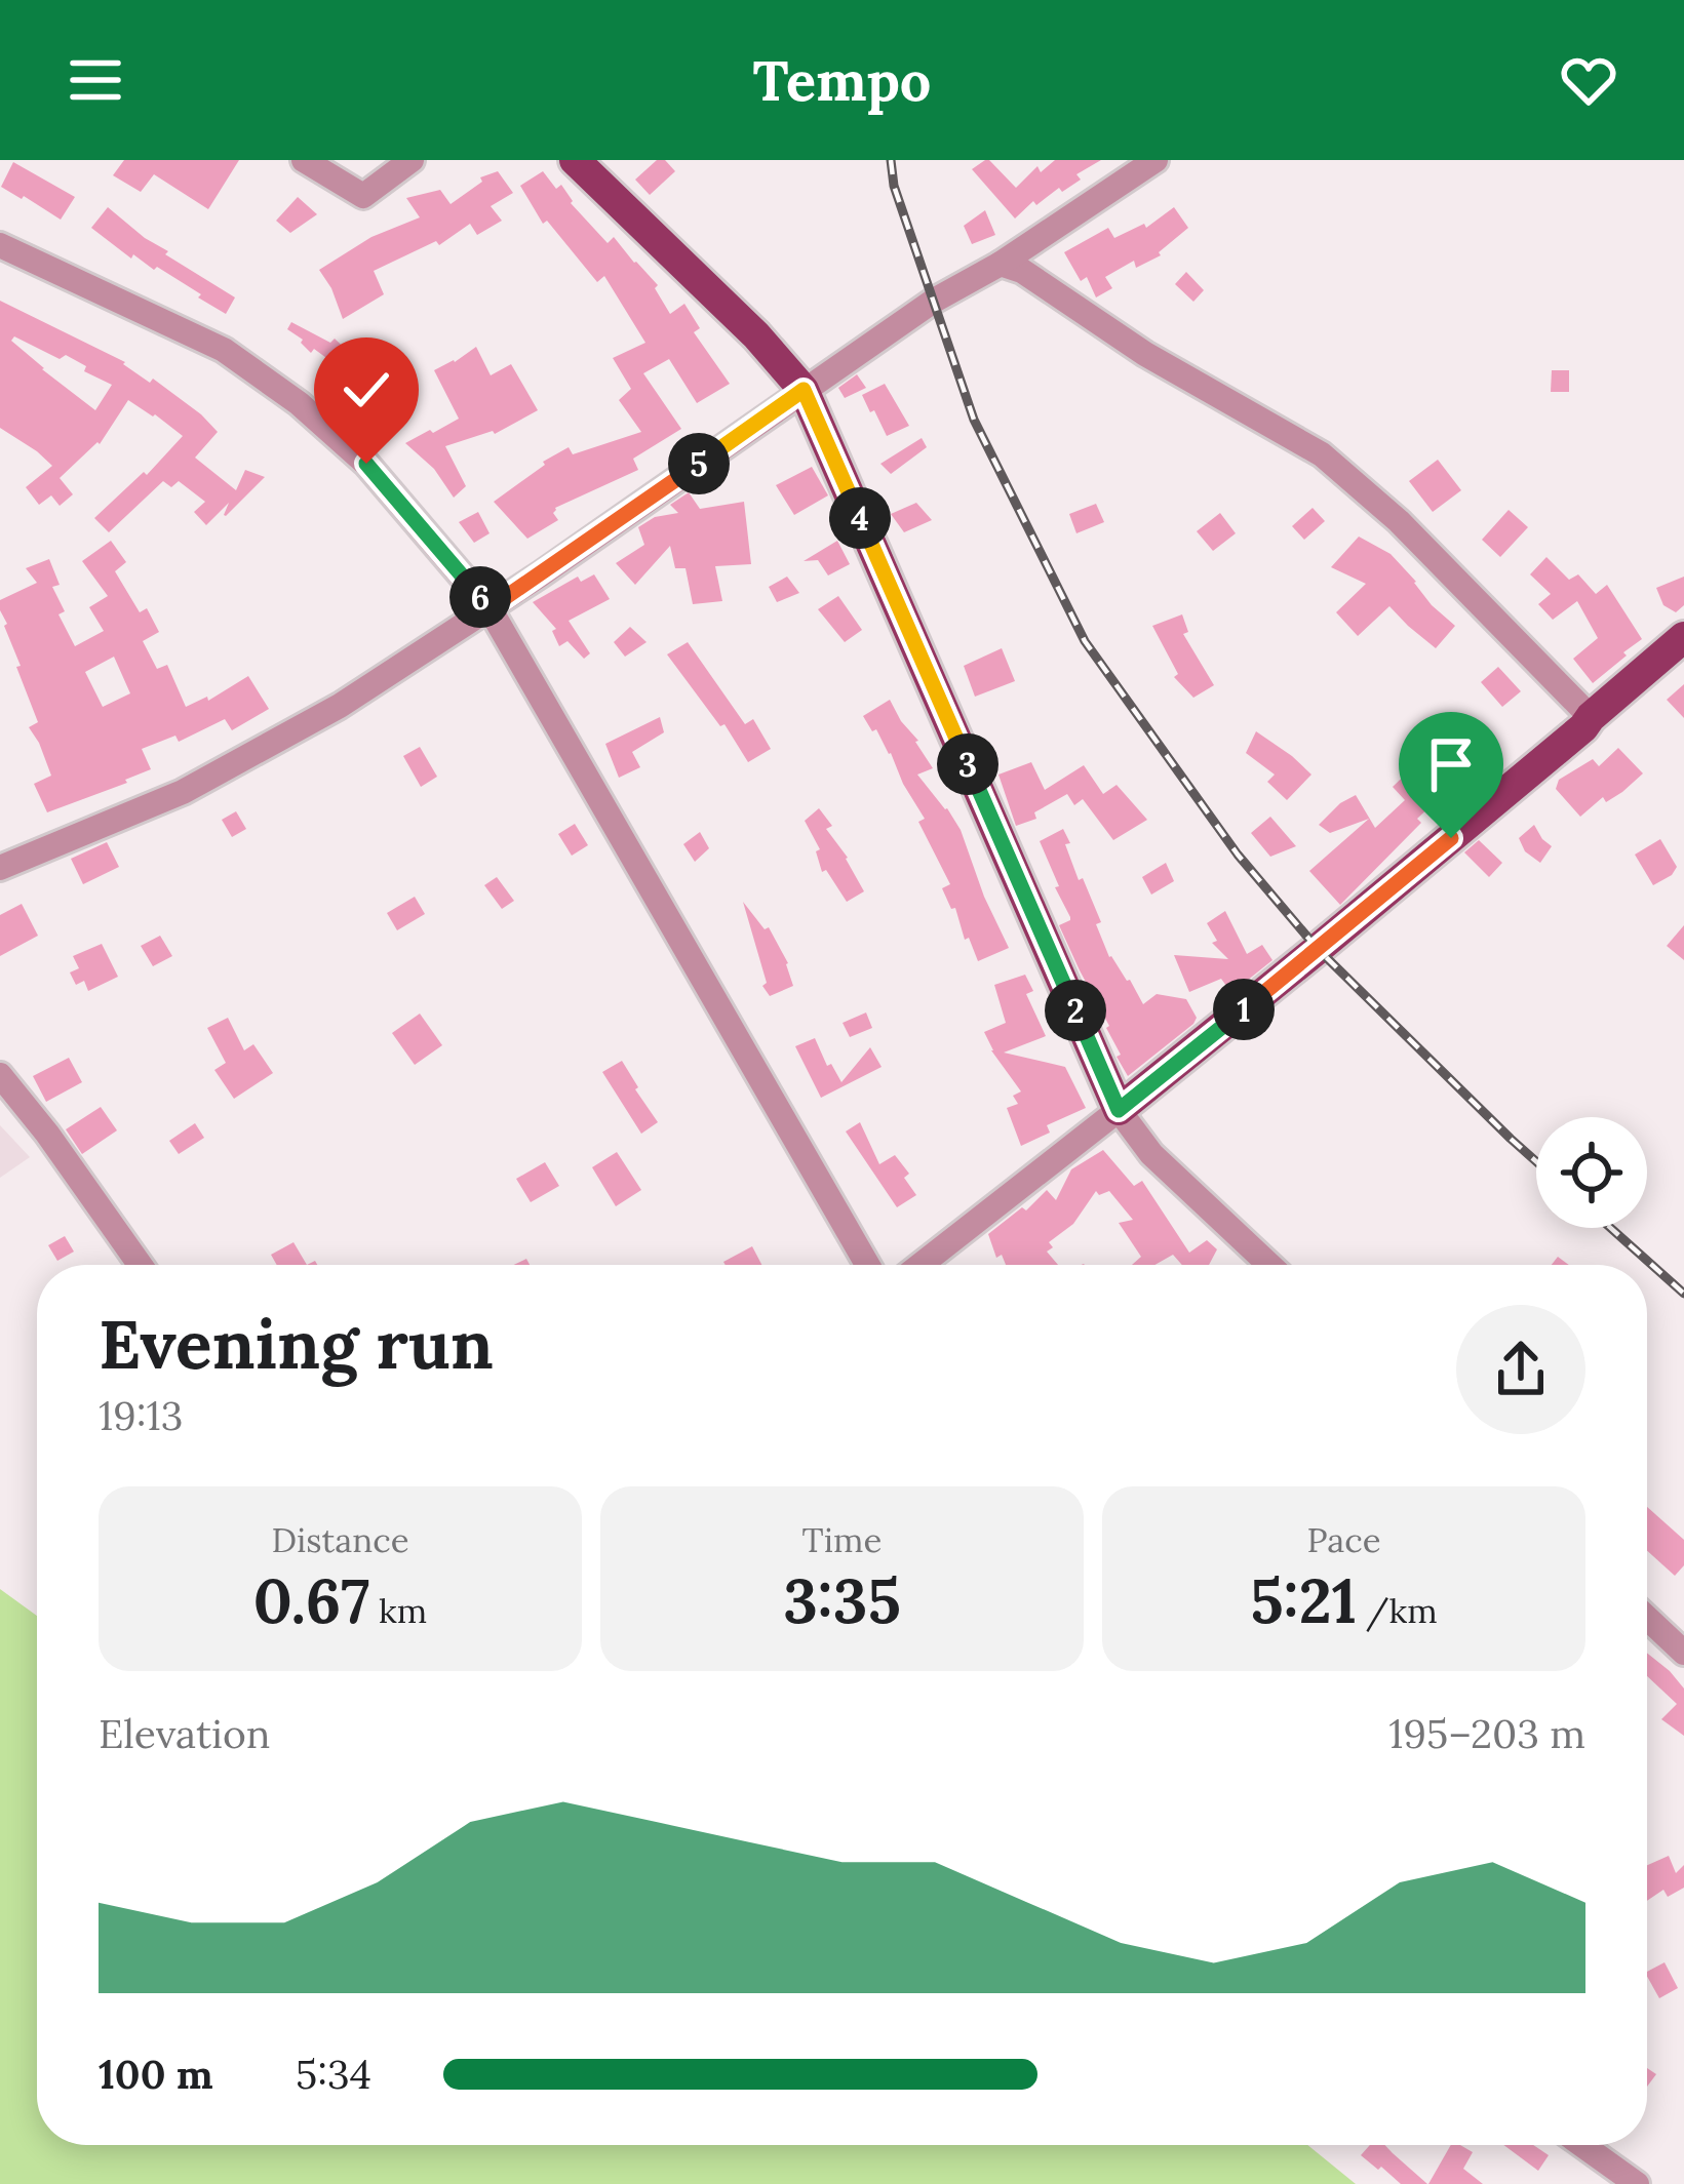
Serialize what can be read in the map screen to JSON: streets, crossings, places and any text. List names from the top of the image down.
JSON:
{
  "page": {
    "header": "Tempo",
    "pins": [
      "5",
      "4",
      "6",
      "3",
      "1",
      "2"
    ],
    "heading": ["Evening run", "19:13"],
    "stats": [
      ["Distance", "0.67 km"],
      ["Time", "3:35"],
      ["Pace", "5:21 /km"]
    ],
    "chart": ["Elevation", "195–203 m"],
    "list": [
      {
        "name": "100 m",
        "note": "5:34"
      }
    ]
  }
}
